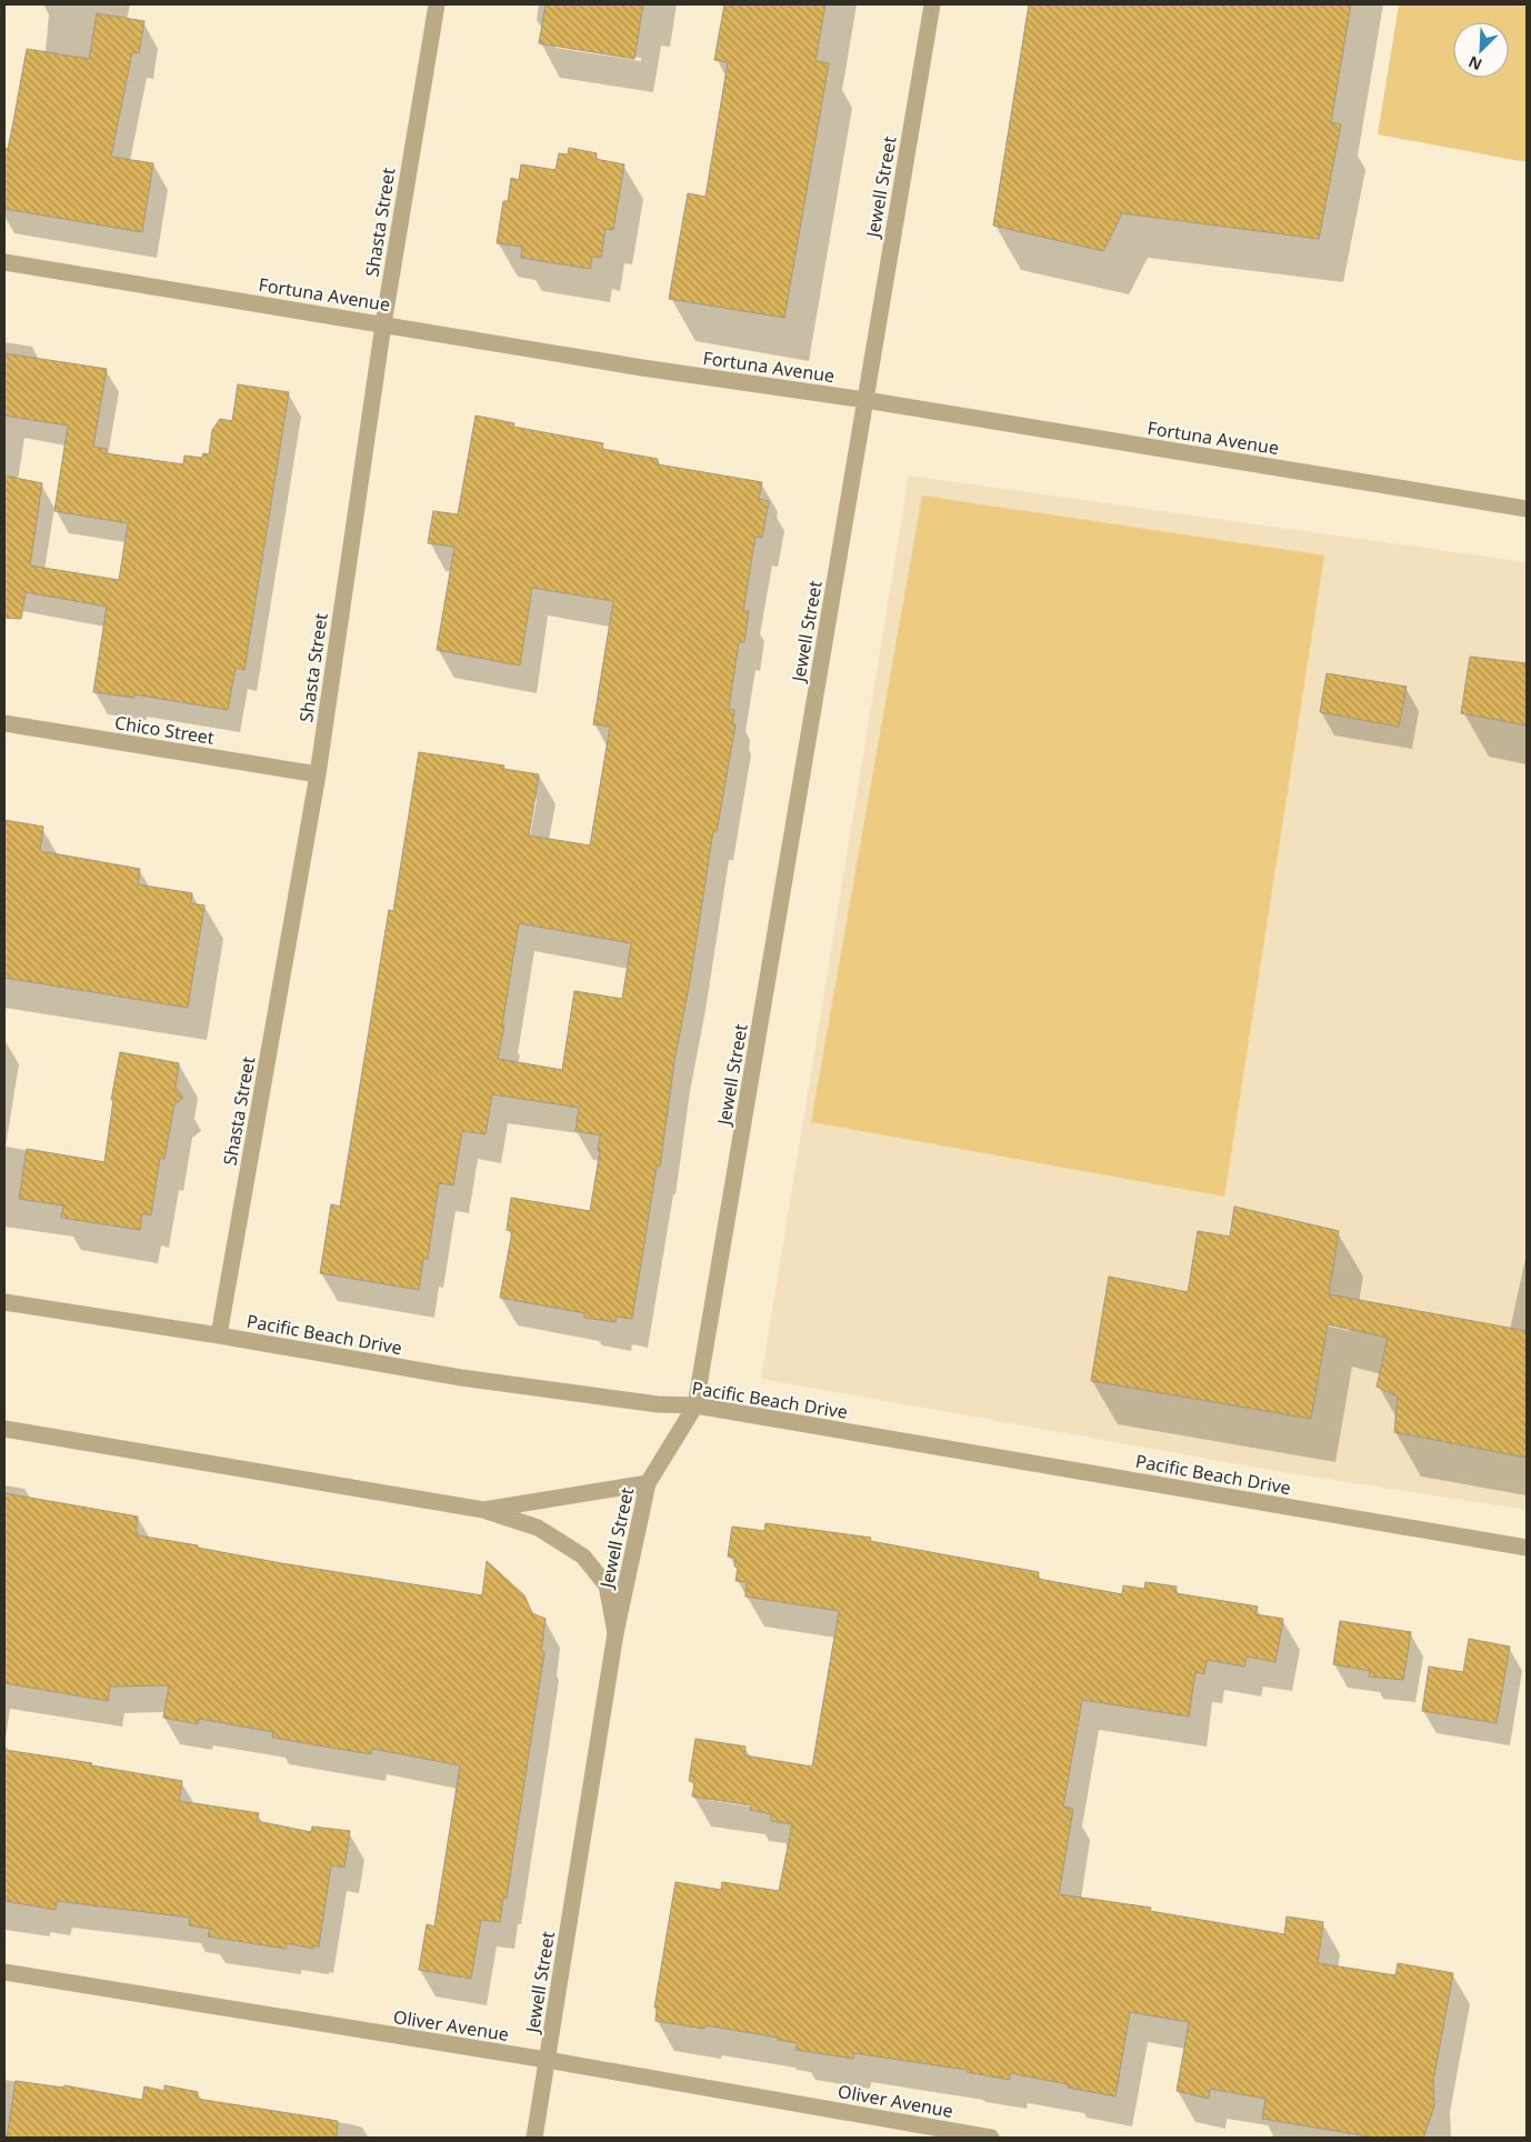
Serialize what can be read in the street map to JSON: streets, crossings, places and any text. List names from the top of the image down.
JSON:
{
  "streets": {
    "street": [
      "Jewell Street",
      "Shasta Street",
      "Fortuna Avenue",
      "Chico Street",
      "Pacific Beach Drive",
      "Oliver Avenue"
    ]
  },
  "crossings": [
    ["Jewell Street", "Fortuna Avenue"],
    ["Jewell Street", "Pacific Beach Drive"],
    ["Jewell Street", "Oliver Avenue"],
    ["Shasta Street", "Fortuna Avenue"],
    ["Shasta Street", "Chico Street"],
    ["Shasta Street", "Pacific Beach Drive"]
  ],
  "north": "bottom left"
}
